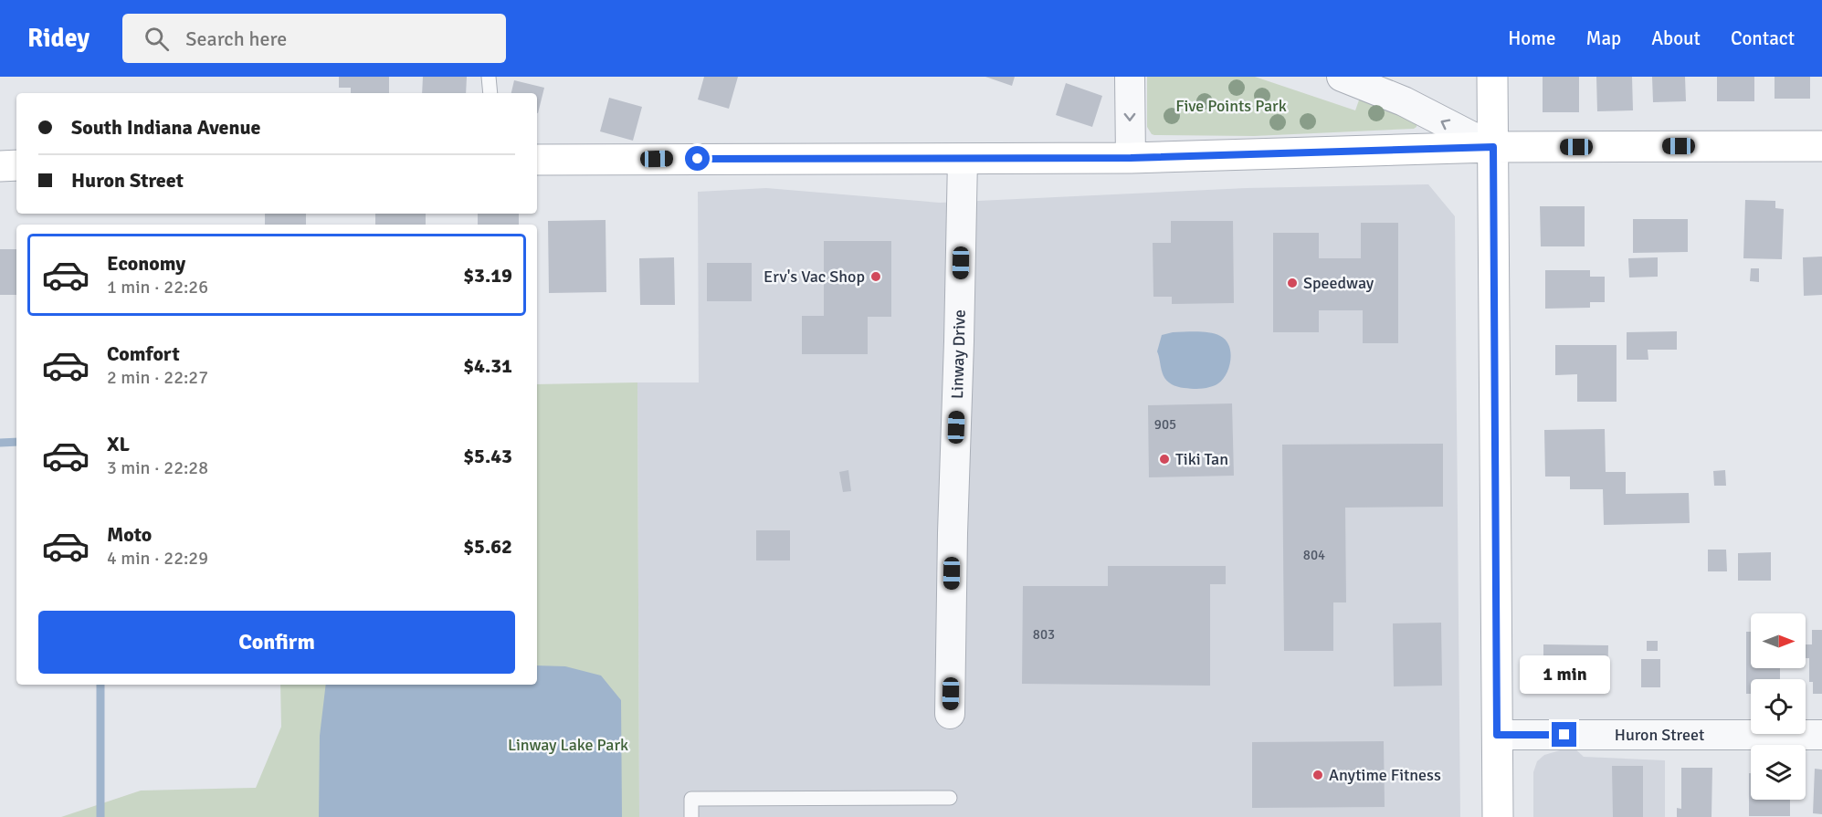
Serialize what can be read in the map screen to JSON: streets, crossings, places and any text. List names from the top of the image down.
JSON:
{
  "streets": {
    "street": ["Linway Drive", "Huron Street"]
  },
  "parks": ["Five Points Park", "Linway Lake Park"],
  "places": [
    "Erv's Vac Shop",
    "Speedway",
    "Tiki Tan",
    "Anytime Fitness"
  ],
  "house_numbers": ["905", "804", "803"],
  "north": "right",
  "page": {
    "header": "Ridey",
    "search": "Search here",
    "nav": [
      "Home",
      "Map",
      "About",
      "Contact"
    ],
    "banner": ["South Indiana Avenue", "Huron Street"],
    "list": [
      {
        "name": "Economy",
        "note": "1 min · 22:26",
        "value": "$3.19"
      },
      {
        "name": "Comfort",
        "note": "2 min · 22:27",
        "value": "$4.31"
      },
      {
        "name": "XL",
        "note": "3 min · 22:28",
        "value": "$5.43"
      },
      {
        "name": "Moto",
        "note": "4 min · 22:29",
        "value": "$5.62"
      }
    ],
    "buttons": "Confirm",
    "bubble": "1 min"
  }
}
